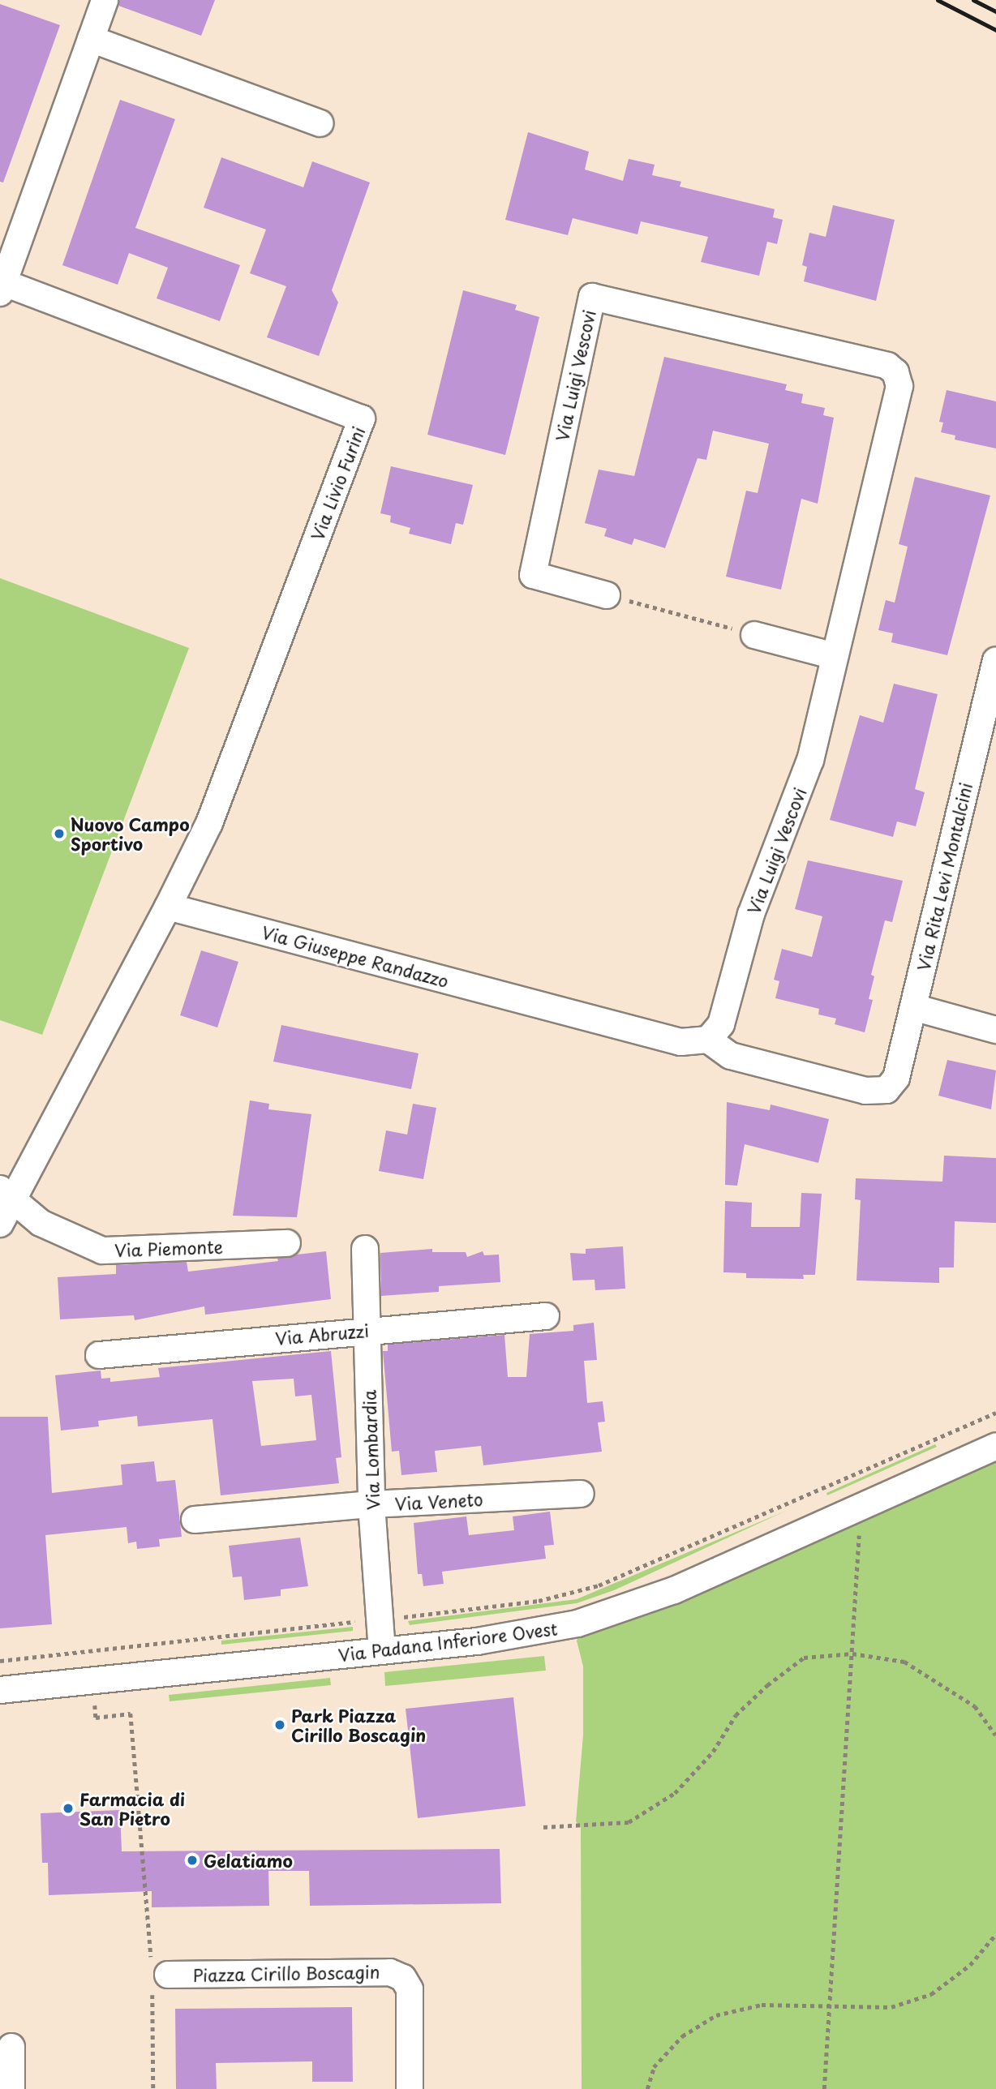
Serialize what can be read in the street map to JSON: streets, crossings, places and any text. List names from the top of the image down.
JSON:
{
  "streets": {
    "street": [
      "Via Luigi Vescovi",
      "Via Livio Furini",
      "Via Rita Levi Montalcini",
      "Via Giuseppe Randazzo",
      "Via Piemonte",
      "Via Abruzzi",
      "Via Lombardia",
      "Via Veneto",
      "Via Padana Inferiore Ovest",
      "Piazza Cirillo Boscagin"
    ]
  },
  "crossings": [
    ["Via Luigi Vescovi", "Via Rita Levi Montalcini"],
    ["Via Luigi Vescovi", "Via Giuseppe Randazzo"],
    ["Via Livio Furini", "Via Giuseppe Randazzo"],
    ["Via Rita Levi Montalcini", "Via Giuseppe Randazzo"],
    ["Via Abruzzi", "Via Lombardia"],
    ["Via Lombardia", "Via Veneto"],
    ["Via Lombardia", "Via Padana Inferiore Ovest"]
  ],
  "places": [
    "Nuovo Campo Sportivo",
    "Park Piazza Cirillo Boscagin",
    "Farmacia di San Pietro",
    "Gelatiamo"
  ]
}
